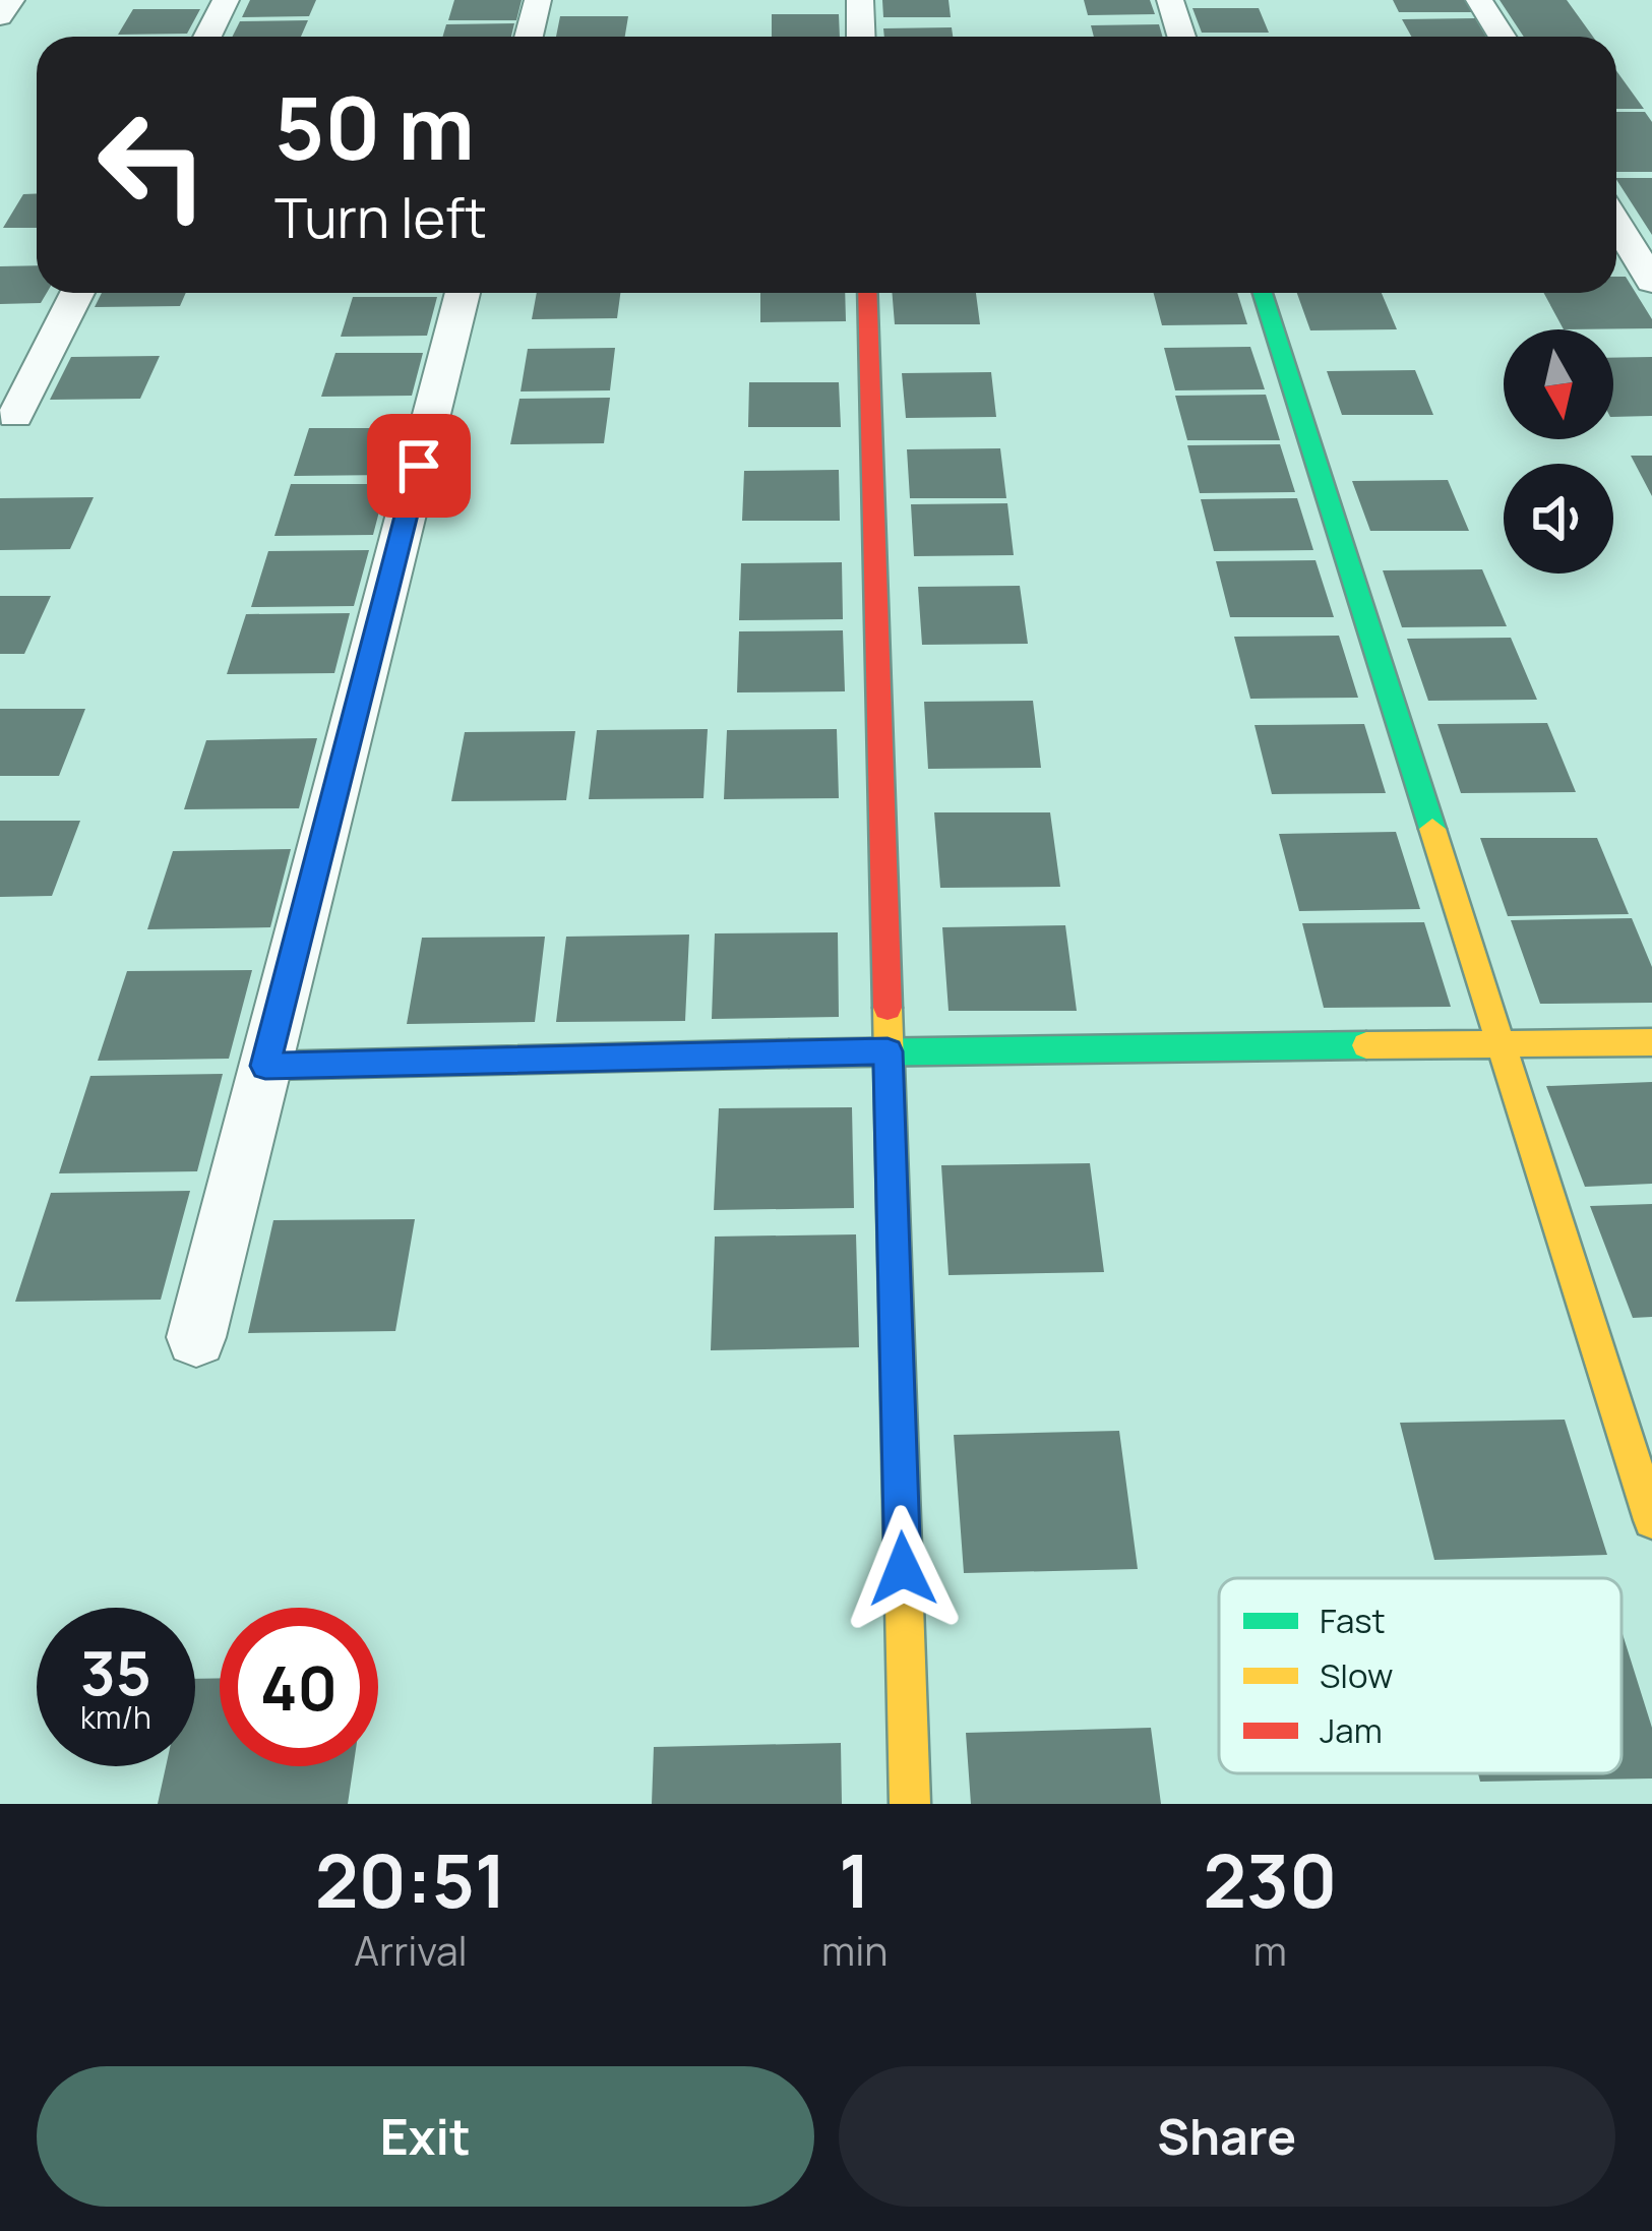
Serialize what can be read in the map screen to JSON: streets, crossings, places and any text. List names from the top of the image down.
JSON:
{
  "legend": ["Fast", "Slow", "Jam"],
  "north": "bottom",
  "page": {
    "turn": ["50 m", "Turn left"],
    "speed": "35 km/h",
    "limit": "40",
    "eta": [
      "20:51",
      "Arrival",
      "1",
      "min",
      "230",
      "m"
    ],
    "buttons": ["Exit", "Share"]
  }
}
